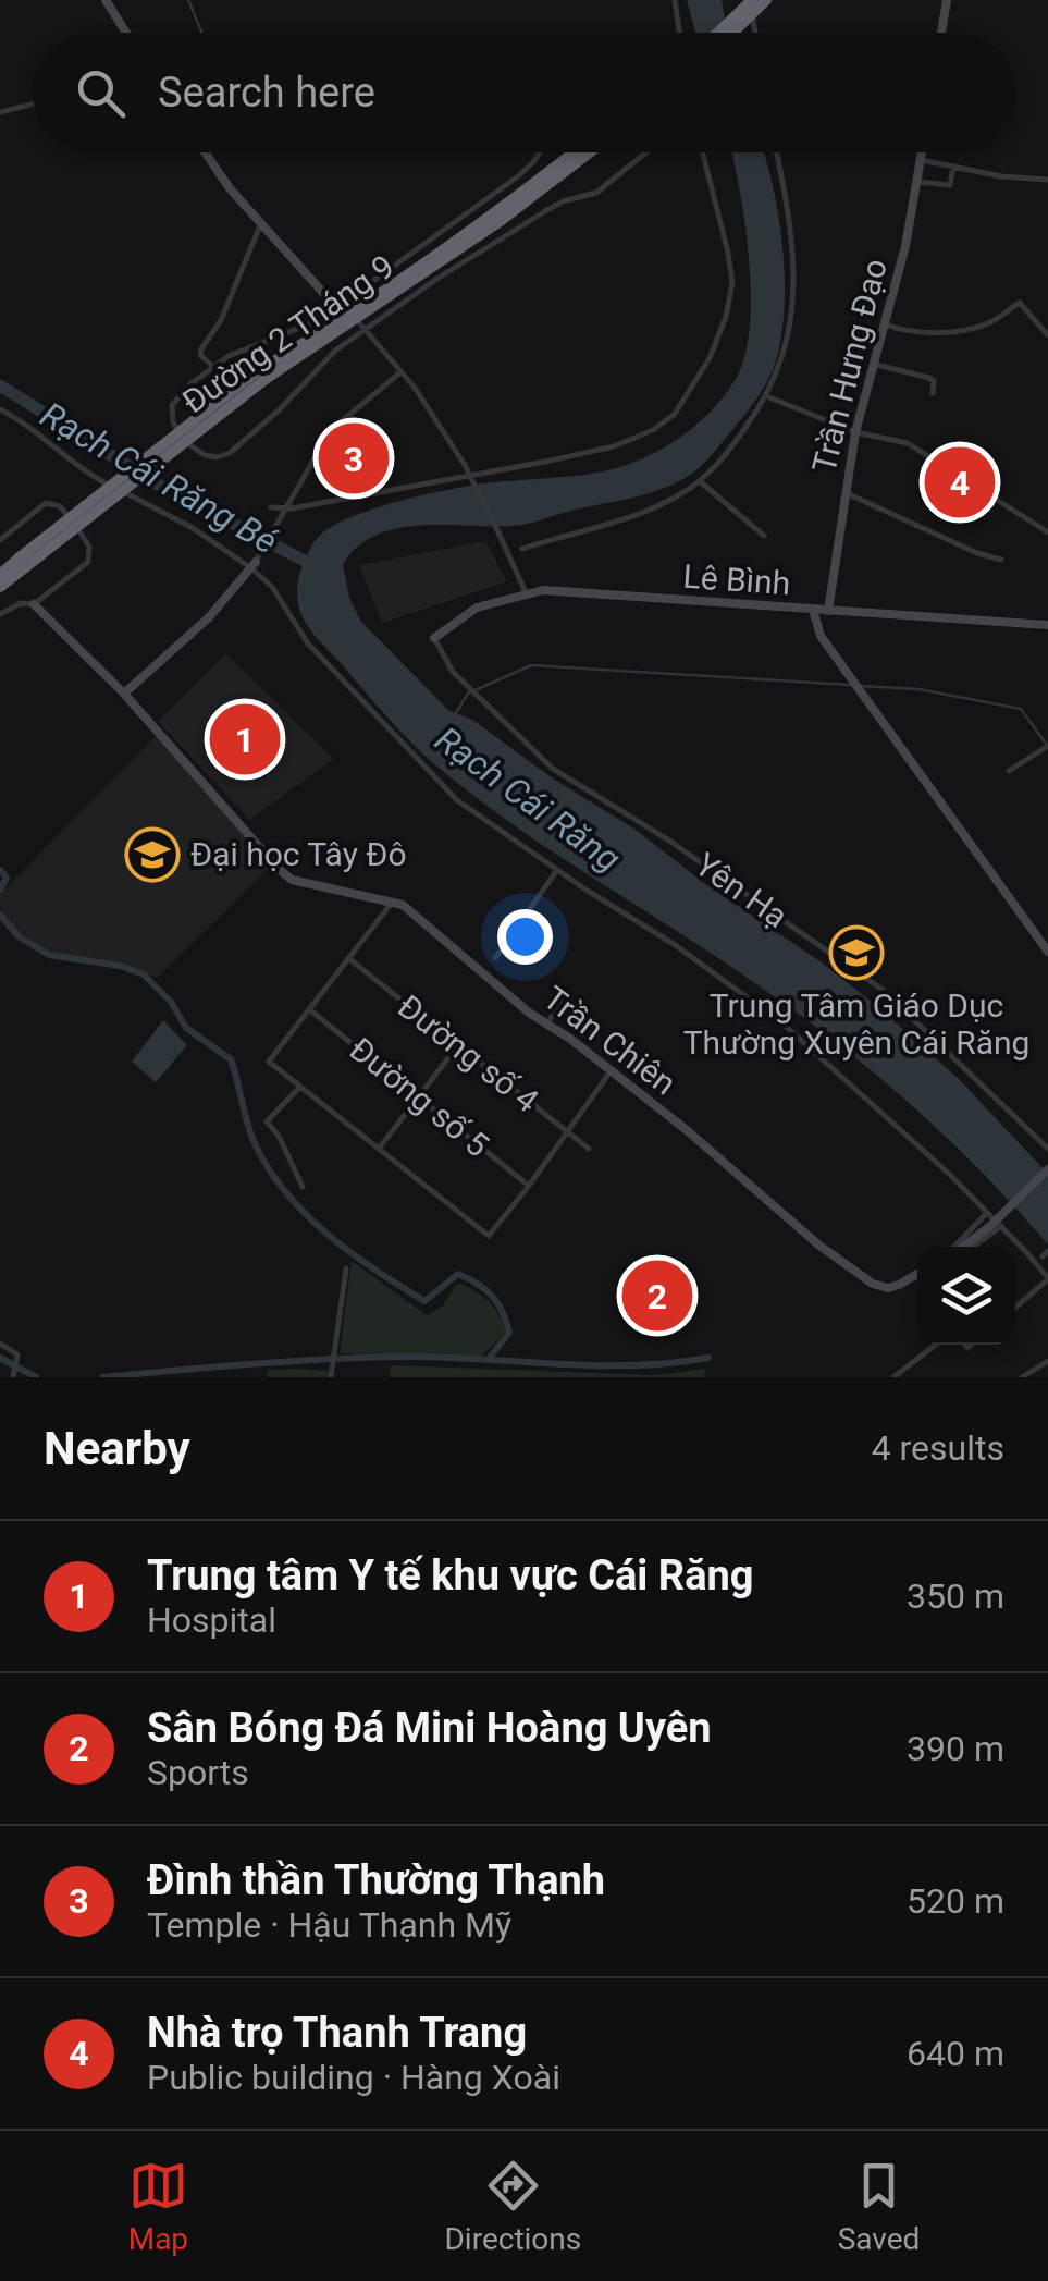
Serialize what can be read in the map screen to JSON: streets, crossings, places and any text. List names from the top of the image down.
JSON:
{
  "streets": {
    "highway": ["Đường 2 Tháng 9"],
    "street": [
      "Trần Hưng Đạo",
      "Lê Bình",
      "Yên Hạ",
      "Trần Chiên",
      "Đường số 4",
      "Đường số 5"
    ]
  },
  "crossings": [
    ["Trần Hưng Đạo", "Lê Bình"],
    ["Lê Bình", "Yên Hạ"]
  ],
  "water": ["Rạch Cái Răng Bé", "Rạch Cái Răng"],
  "places": {
    "school or university": ["Đại học Tây Đô", "Trung Tâm Giáo Dục Thường Xuyên Cái Răng"]
  },
  "page": {
    "search": "Search here",
    "pins": [
      "3",
      "4",
      "1",
      "2"
    ],
    "heading": ["Nearby", "4 results"],
    "list": [
      {
        "mark": "1",
        "name": "Trung tâm Y tế khu vực Cái Răng",
        "note": "Hospital",
        "value": "350 m"
      },
      {
        "mark": "2",
        "name": "Sân Bóng Đá Mini Hoàng Uyên",
        "note": "Sports",
        "value": "390 m"
      },
      {
        "mark": "3",
        "name": "Đình thần Thường Thạnh",
        "note": "Temple · Hậu Thạnh Mỹ",
        "value": "520 m"
      },
      {
        "mark": "4",
        "name": "Nhà trọ Thanh Trang",
        "note": "Public building · Hàng Xoài",
        "value": "640 m"
      }
    ],
    "nav": ["Map", "Directions", "Saved"]
  }
}
